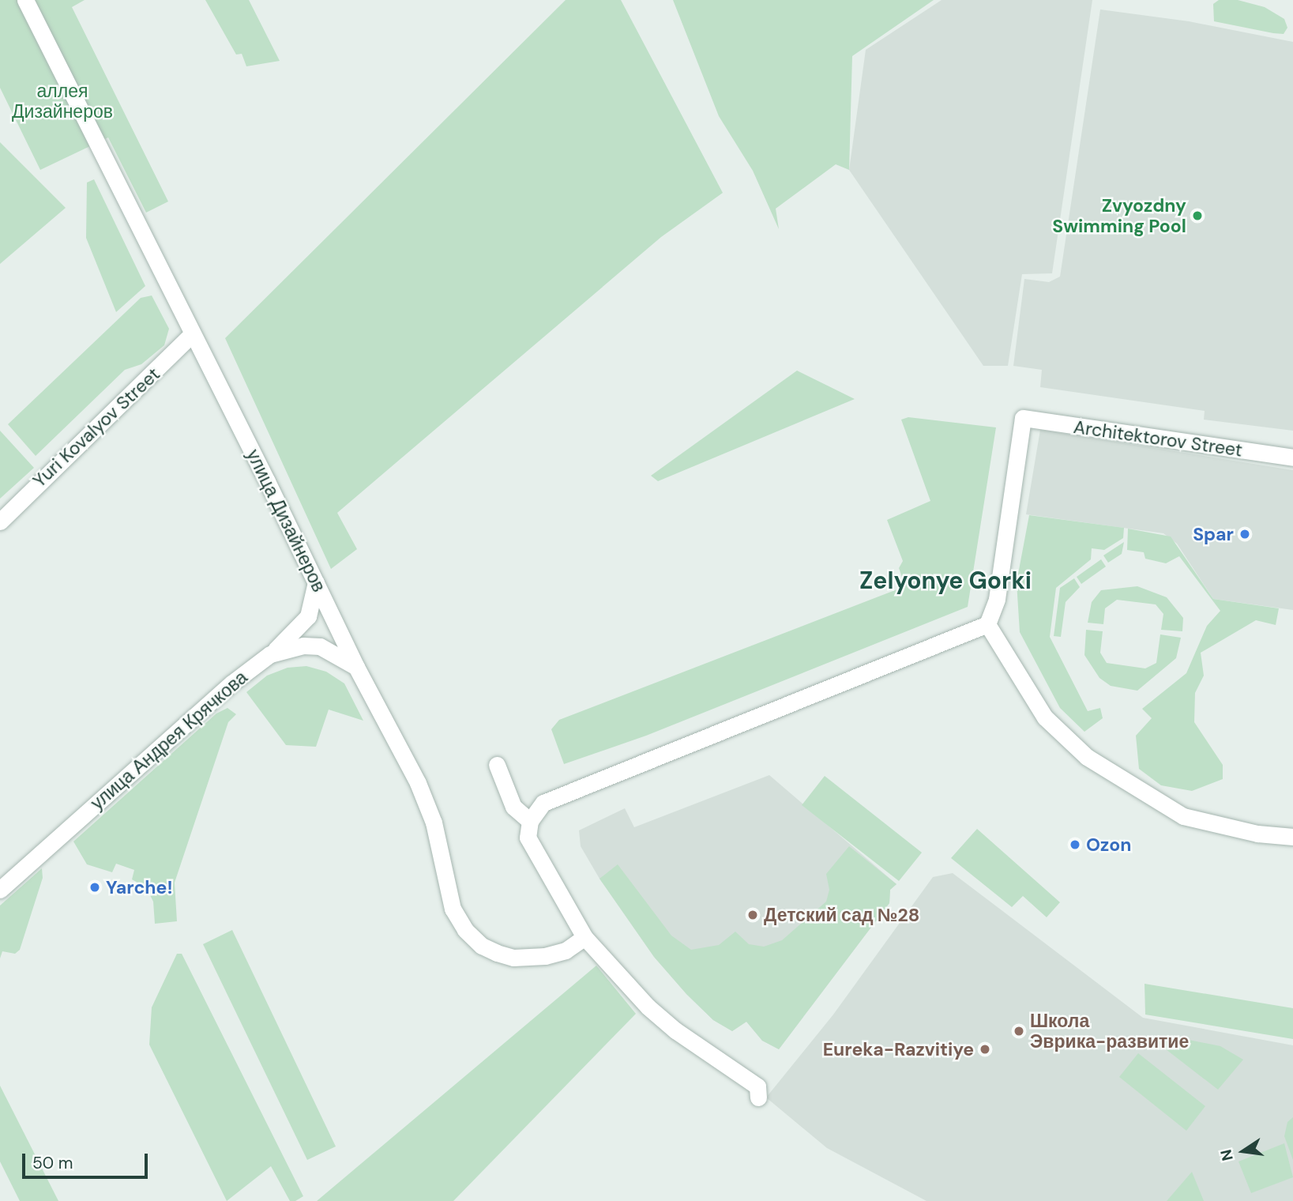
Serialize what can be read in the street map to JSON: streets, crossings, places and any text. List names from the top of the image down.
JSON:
{
  "streets": {
    "street": [
      "Yuri Kovalyov Street",
      "Architektorov Street",
      "улица Дизайнеров",
      "улица Андрея Крячкова"
    ]
  },
  "crossings": [
    ["Yuri Kovalyov Street", "улица Дизайнеров"],
    ["улица Дизайнеров", "улица Андрея Крячкова"]
  ],
  "districts": ["Zelyonye Gorki"],
  "parks": ["аллея Дизайнеров"],
  "places": [
    "Zvyozdny Swimming Pool",
    "Spar",
    "Ozon",
    "Yarche!",
    "Детский сад №28",
    "Школа Эврика-развитие",
    "Eureka-Razvitiye"
  ],
  "scale_bar": "50 m",
  "north": "left"
}
